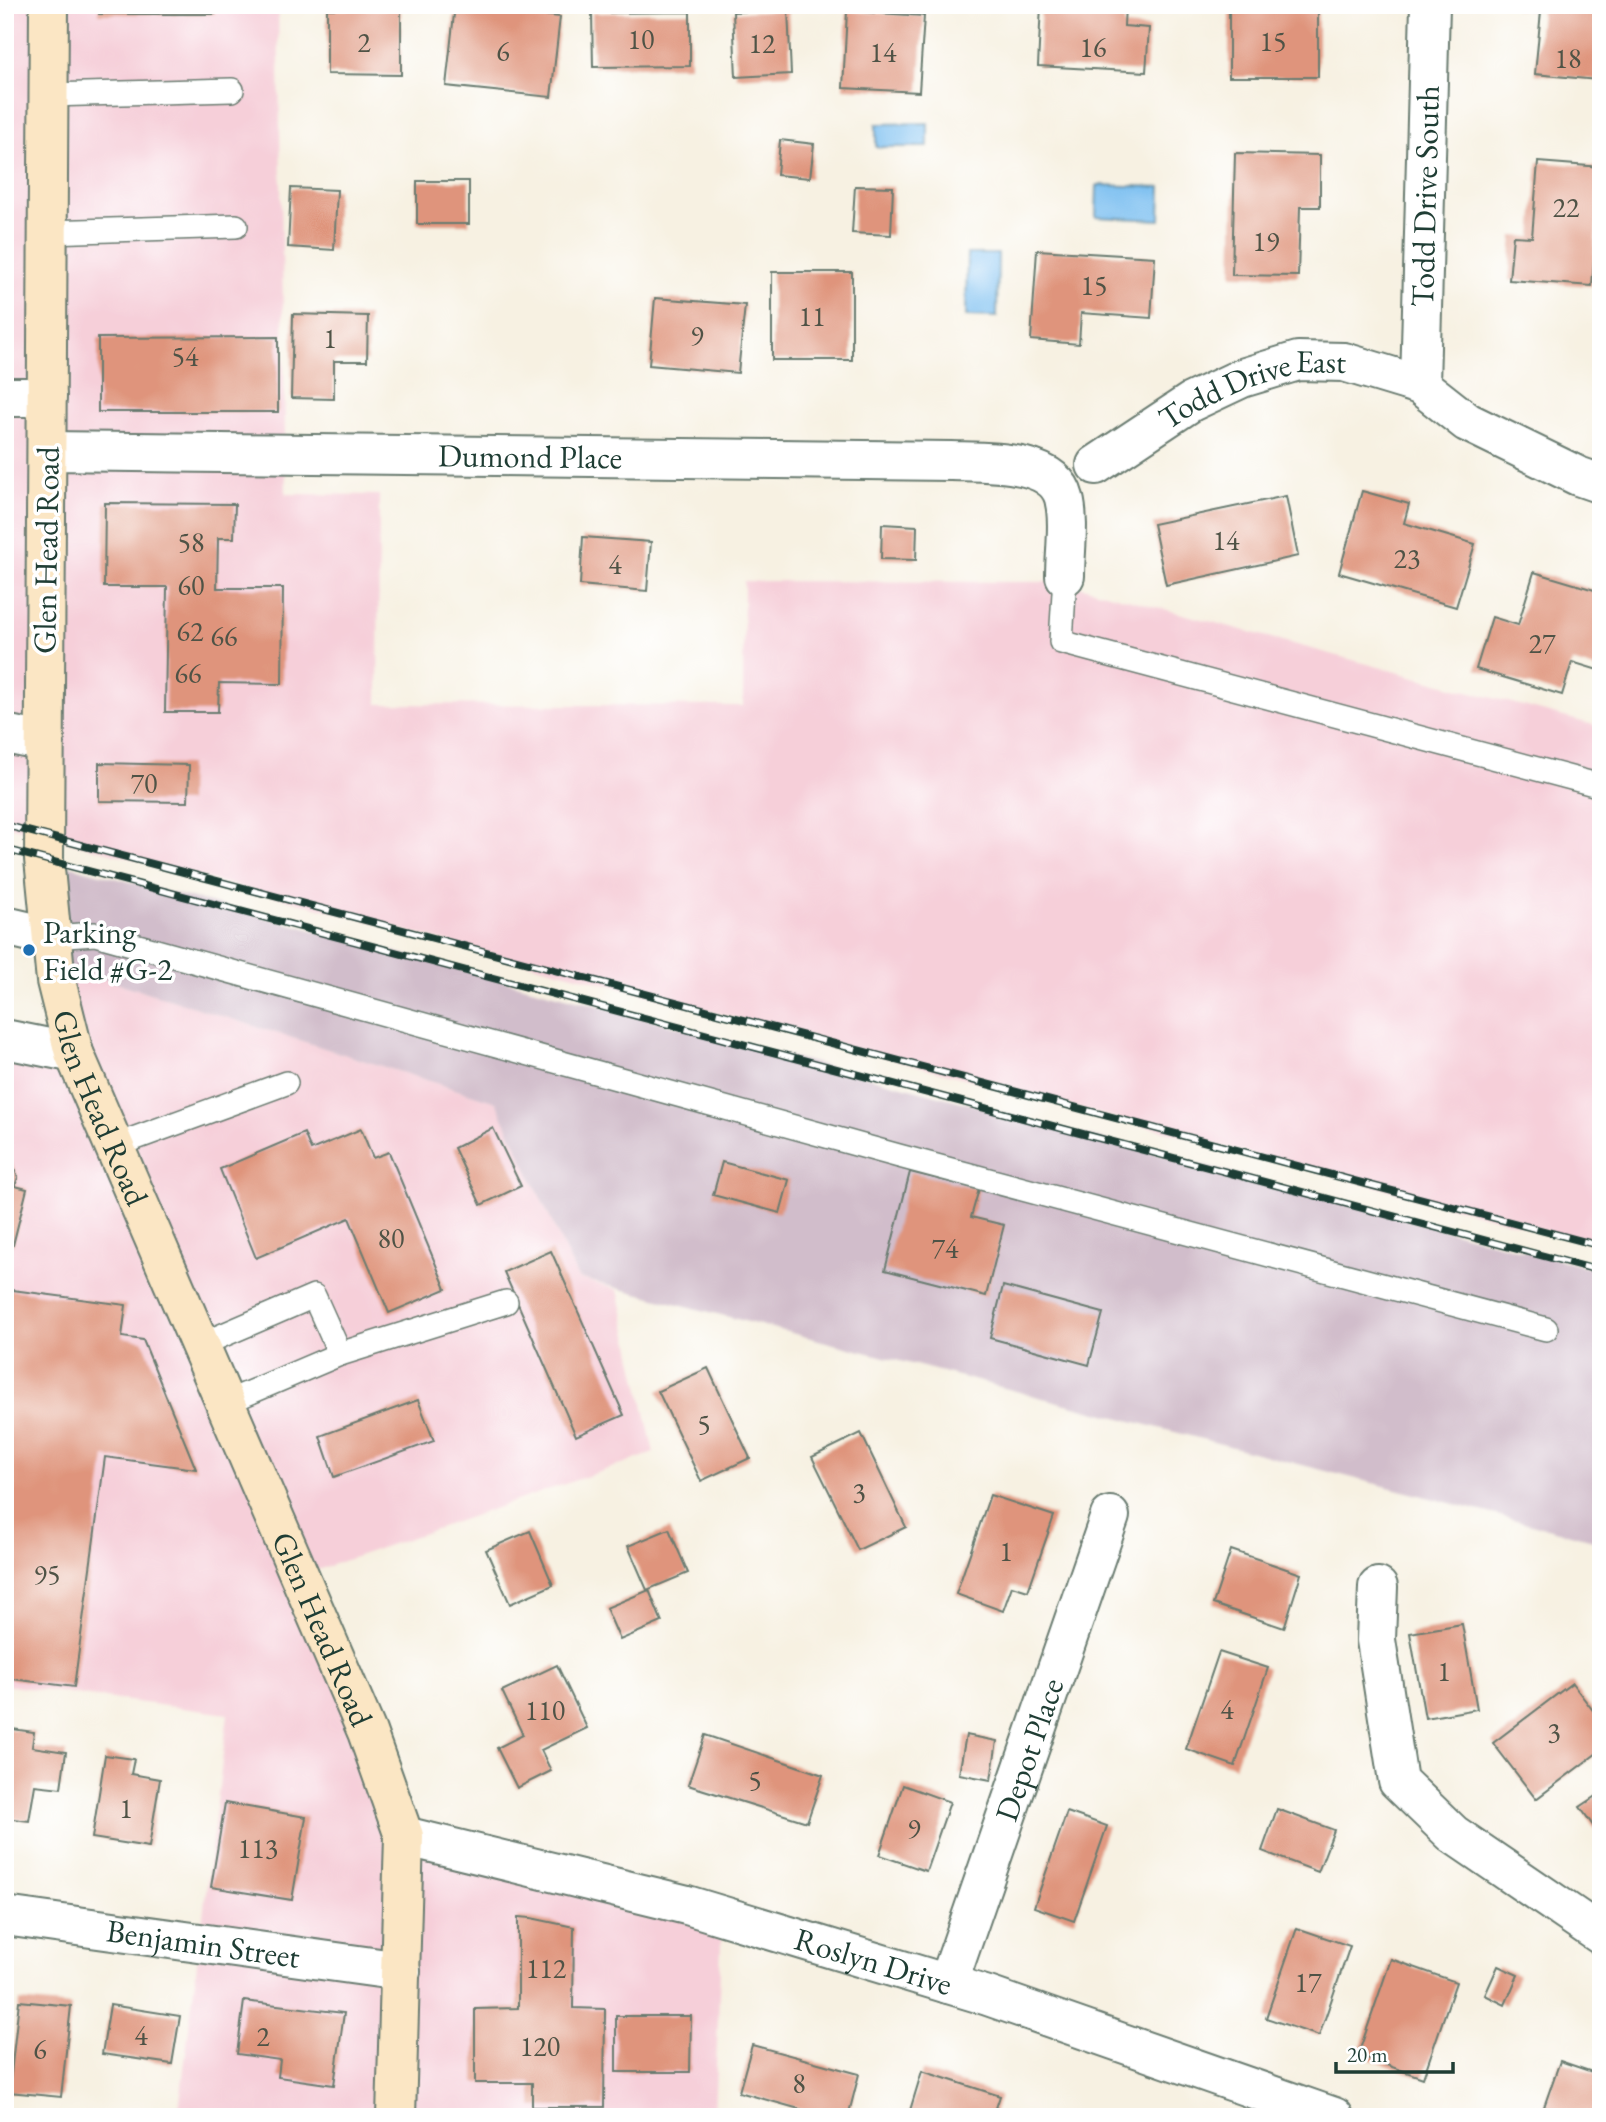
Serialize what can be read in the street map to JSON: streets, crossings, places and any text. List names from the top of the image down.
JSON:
{
  "streets": {
    "main road": ["Glen Head Road"],
    "street": [
      "Todd Drive South",
      "Todd Drive East",
      "Dumond Place",
      "Depot Place",
      "Benjamin Street",
      "Roslyn Drive"
    ]
  },
  "crossings": [
    ["Todd Drive South", "Todd Drive East"],
    ["Dumond Place", "Glen Head Road"],
    ["Glen Head Road", "Benjamin Street"],
    ["Glen Head Road", "Roslyn Drive"],
    ["Depot Place", "Roslyn Drive"]
  ],
  "places": ["Parking Field #G-2"],
  "house_numbers": [
    "10",
    "15",
    "2",
    "12",
    "16",
    "6",
    "14",
    "18",
    "22",
    "19",
    "15",
    "11",
    "9",
    "1",
    "54",
    "14",
    "58",
    "23",
    "4",
    "60",
    "62",
    "66",
    "27",
    "66",
    "70",
    "80",
    "74",
    "5",
    "3",
    "1",
    "95",
    "1",
    "4",
    "110",
    "3",
    "5",
    "1",
    "9",
    "113",
    "112",
    "17",
    "4",
    "2",
    "120",
    "6",
    "8"
  ],
  "scale_bar": "20 m"
}
